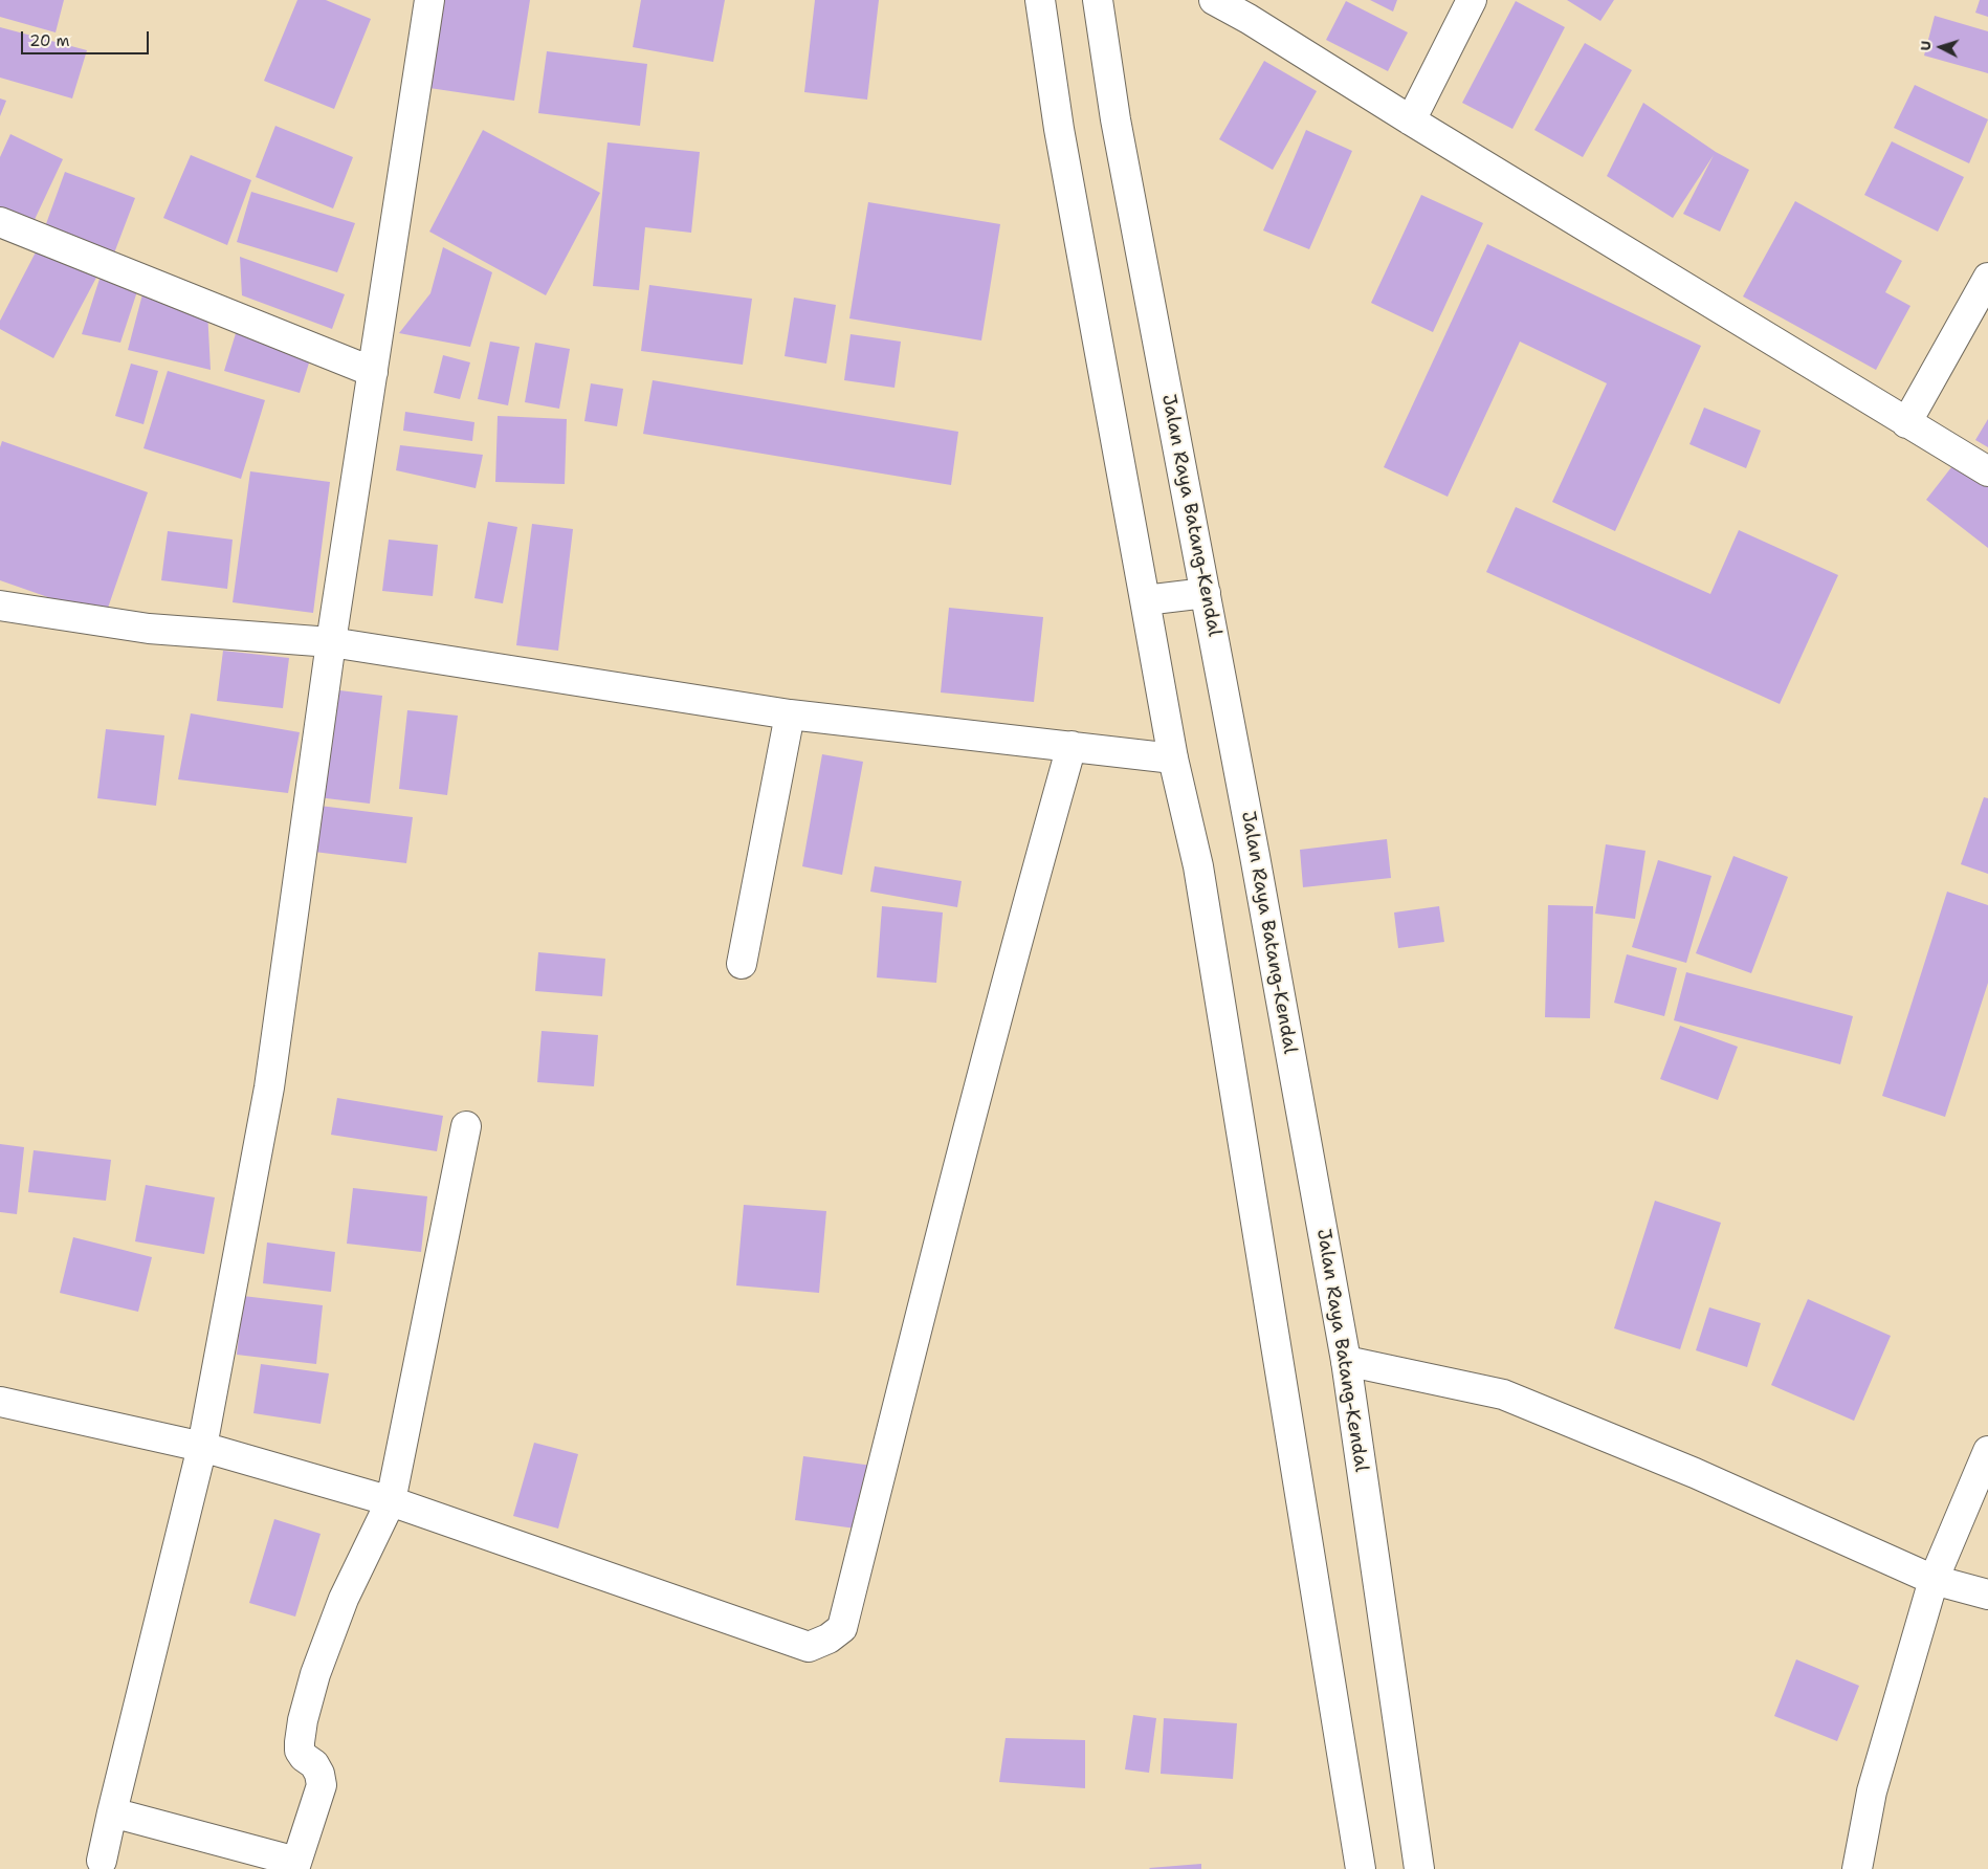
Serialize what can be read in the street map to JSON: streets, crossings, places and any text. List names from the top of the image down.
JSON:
{
  "streets": {
    "main road": ["Jalan Raya Batang-Kendal"]
  },
  "scale_bar": "20 m",
  "north": "left"
}
